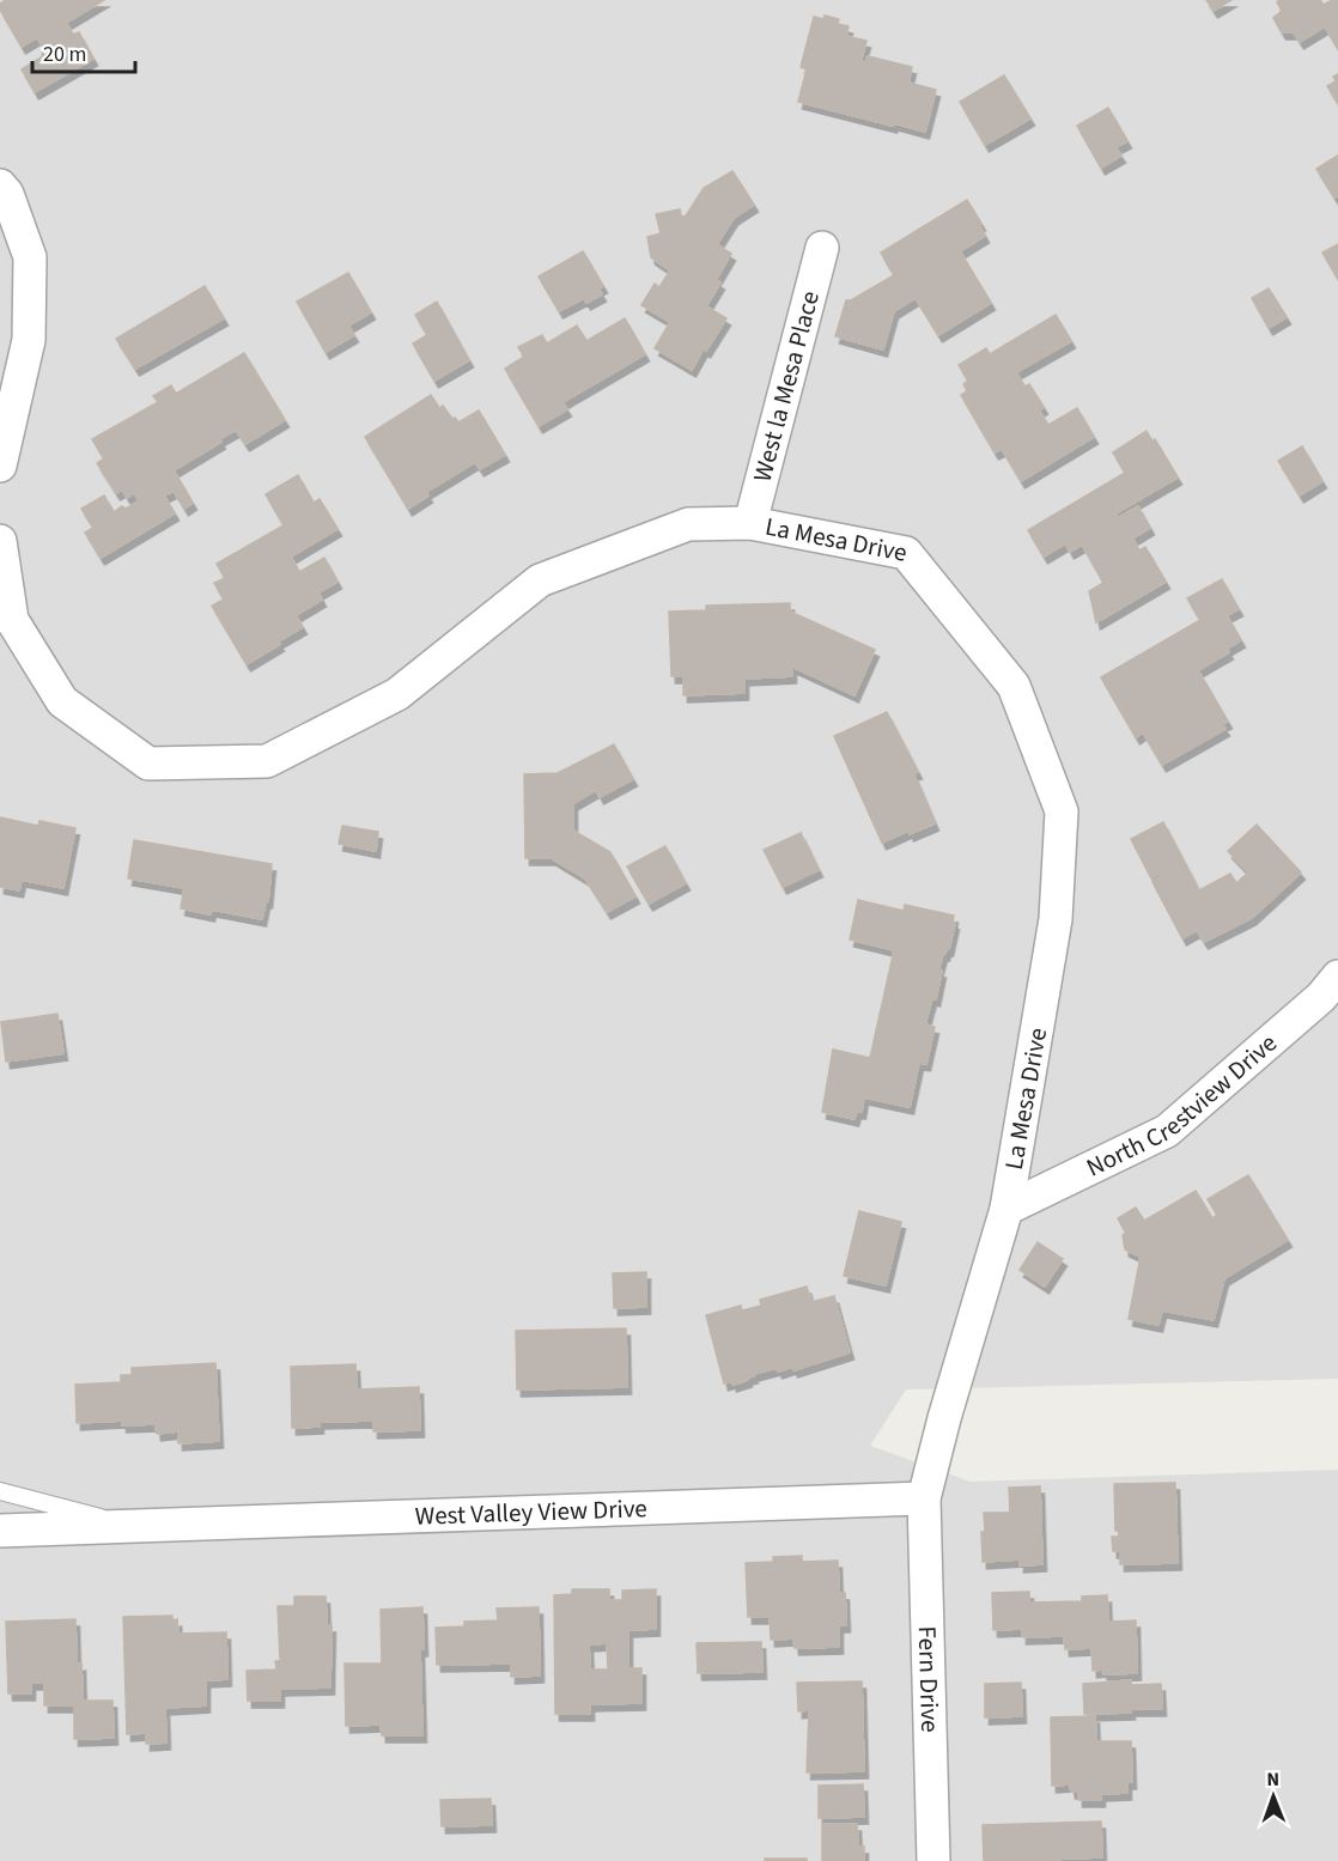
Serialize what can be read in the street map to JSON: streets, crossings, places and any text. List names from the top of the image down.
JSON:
{
  "streets": {
    "street": [
      "West la Mesa Place",
      "La Mesa Drive",
      "North Crestview Drive",
      "West Valley View Drive",
      "Fern Drive"
    ]
  },
  "crossings": [
    ["West la Mesa Place", "La Mesa Drive"],
    ["La Mesa Drive", "North Crestview Drive"],
    ["La Mesa Drive", "West Valley View Drive"],
    ["La Mesa Drive", "Fern Drive"],
    ["West Valley View Drive", "Fern Drive"]
  ],
  "scale_bar": "20 m",
  "north": "top"
}
